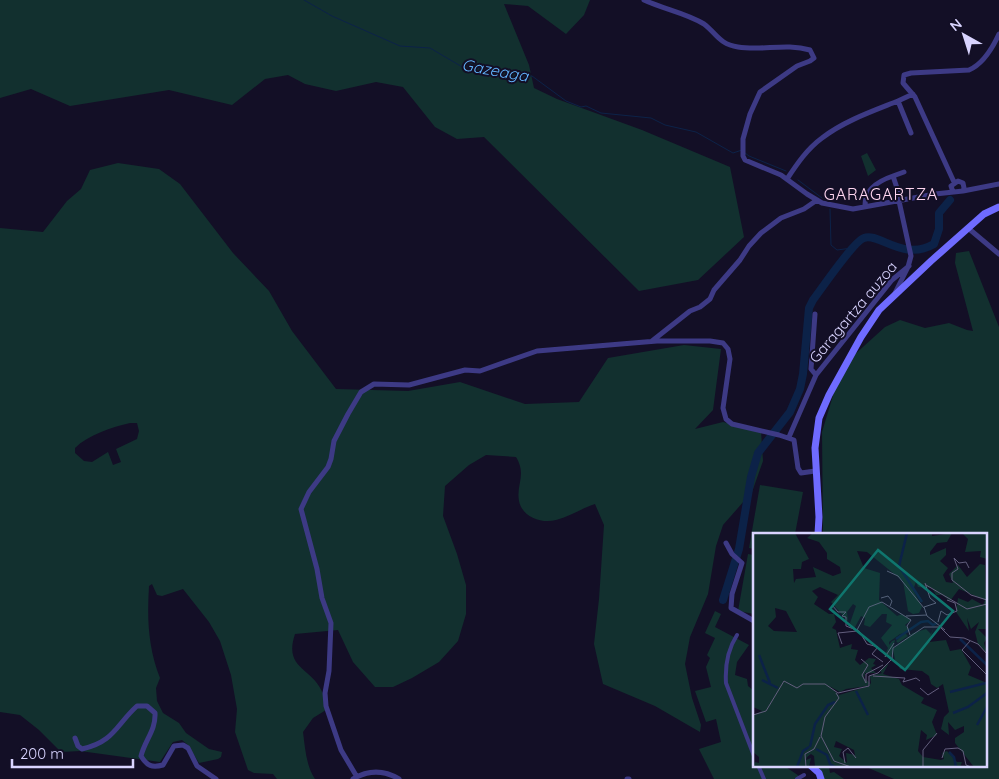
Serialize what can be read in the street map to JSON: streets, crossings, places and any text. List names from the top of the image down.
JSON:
{
  "streets": {
    "street": ["Garagartza auzoa"]
  },
  "districts": ["GARAGARTZA"],
  "water": ["Gazeaga"],
  "scale_bar": "200 m",
  "north": "top left"
}
